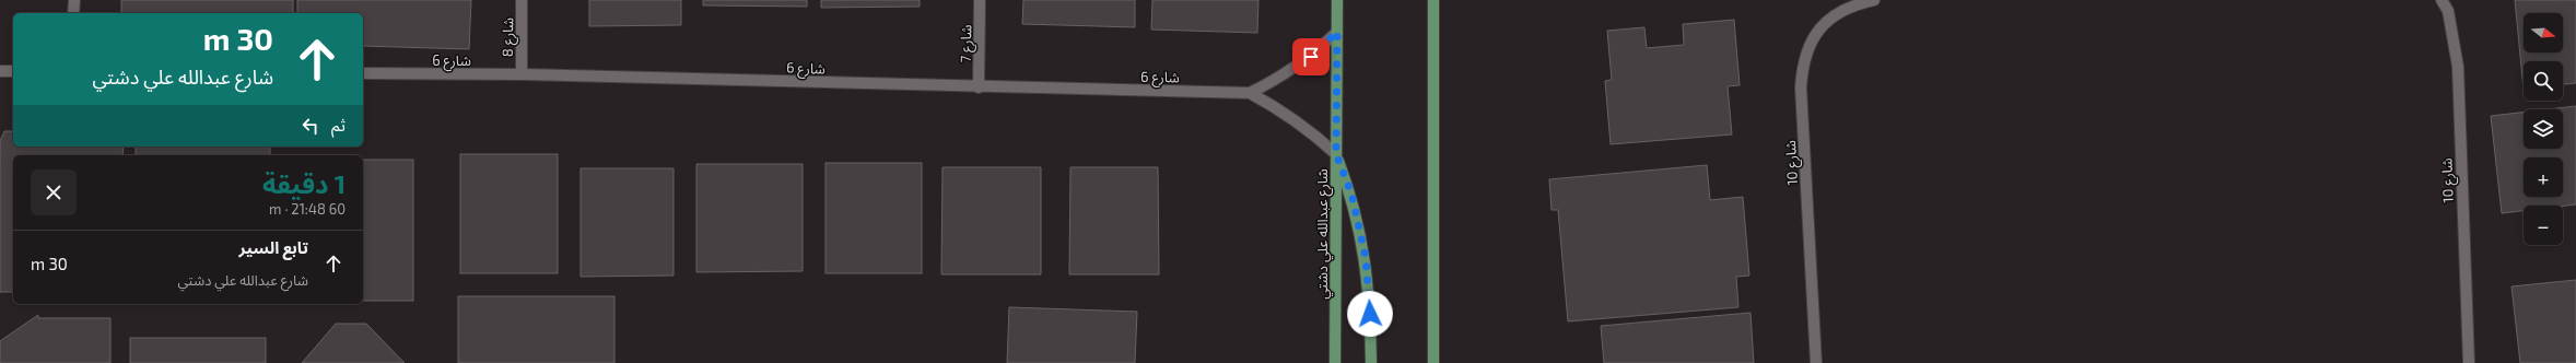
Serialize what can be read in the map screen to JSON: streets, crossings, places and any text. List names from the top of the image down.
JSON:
{
  "streets": {
    "main road": ["شارع عبدالله علي دشتي"],
    "street": [
      "شارع 8",
      "شارع 7",
      "شارع 6",
      "شارع 10"
    ]
  },
  "crossings": [
    ["شارع 8", "شارع 6"],
    ["شارع 7", "شارع 6"],
    ["شارع 6", "شارع عبدالله علي دشتي"]
  ],
  "north": "right",
  "page": {
    "map_buttons": ["+", "−"],
    "turn": ["30 m", "شارع عبدالله علي دشتي"],
    "then": "ثم",
    "heading": ["1 دقيقة", "60 m · 21:48"],
    "list": [
      {
        "name": "تابع السير",
        "note": "شارع عبدالله علي دشتي",
        "value": "30 m"
      }
    ]
  }
}
